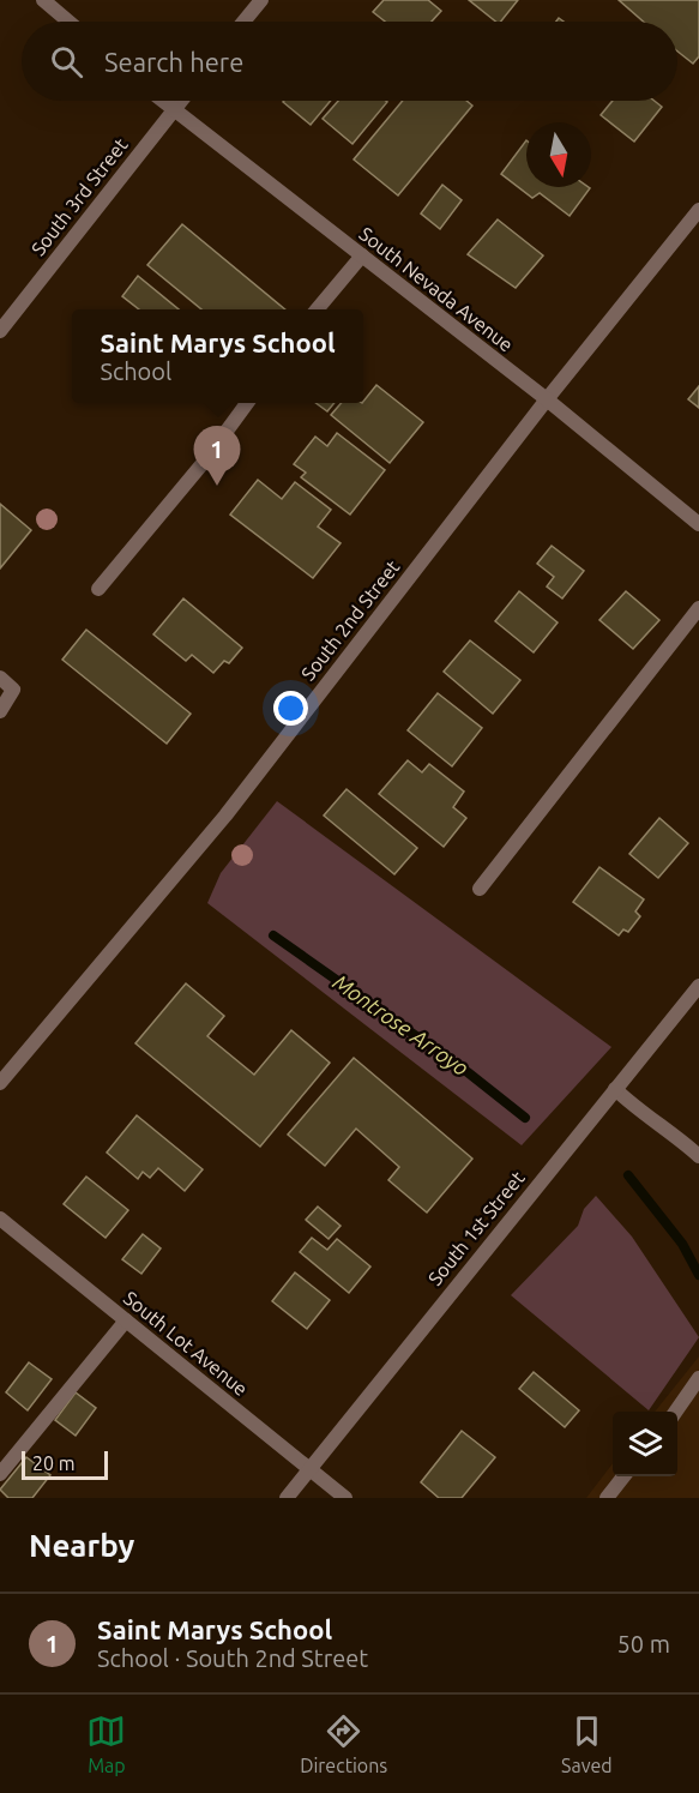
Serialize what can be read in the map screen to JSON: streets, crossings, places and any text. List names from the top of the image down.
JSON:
{
  "streets": {
    "street": [
      "South 3rd Street",
      "South Nevada Avenue",
      "South 2nd Street",
      "South 1st Street",
      "South Lot Avenue"
    ]
  },
  "crossings": [
    ["South 3rd Street", "South Nevada Avenue"],
    ["South Nevada Avenue", "South 2nd Street"],
    ["South 1st Street", "South Lot Avenue"]
  ],
  "water": ["Montrose Arroyo"],
  "scale_bar": "20 m",
  "north": "bottom",
  "page": {
    "search": "Search here",
    "popup": ["Saint Marys School", "School"],
    "pins": "1",
    "scale": "20 m",
    "heading": "Nearby",
    "list": [
      {
        "mark": "1",
        "name": "Saint Marys School",
        "note": "School · South 2nd Street",
        "value": "50 m"
      }
    ],
    "nav": ["Map", "Directions", "Saved"]
  }
}
